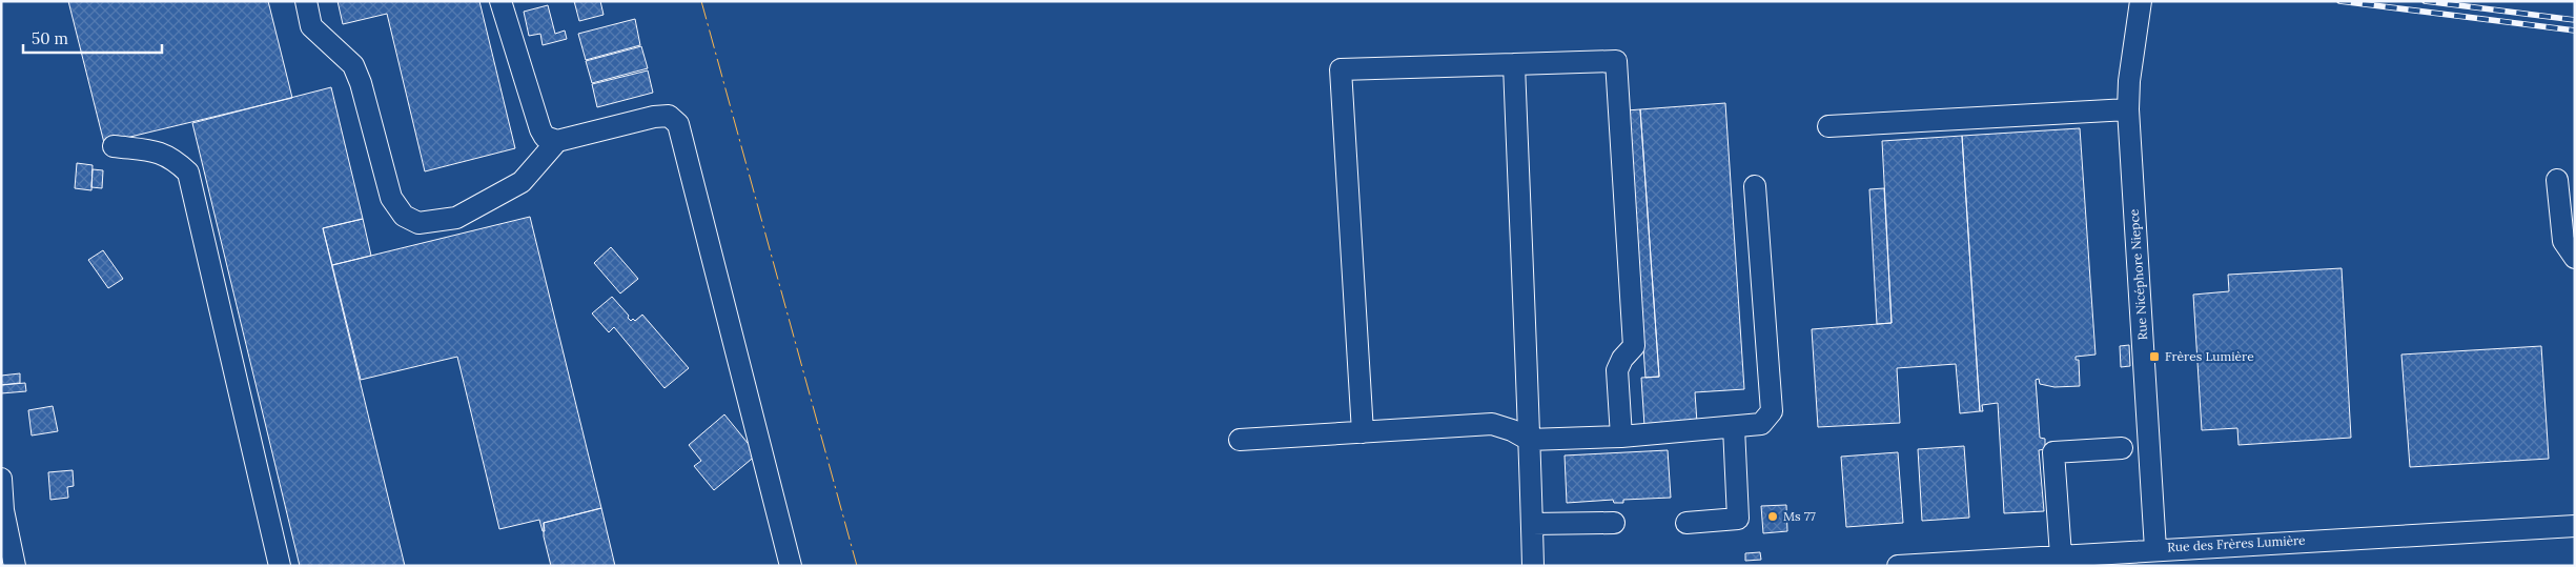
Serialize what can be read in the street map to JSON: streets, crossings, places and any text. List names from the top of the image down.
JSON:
{
  "streets": {
    "street": ["Rue Nicéphore Niepce", "Rue des Frères Lumière"]
  },
  "crossings": [
    ["Rue Nicéphore Niepce", "Rue des Frères Lumière"]
  ],
  "places": {
    "transit": ["Frères Lumière"],
    "other": ["Ms 77"]
  },
  "scale_bar": "50 m"
}
